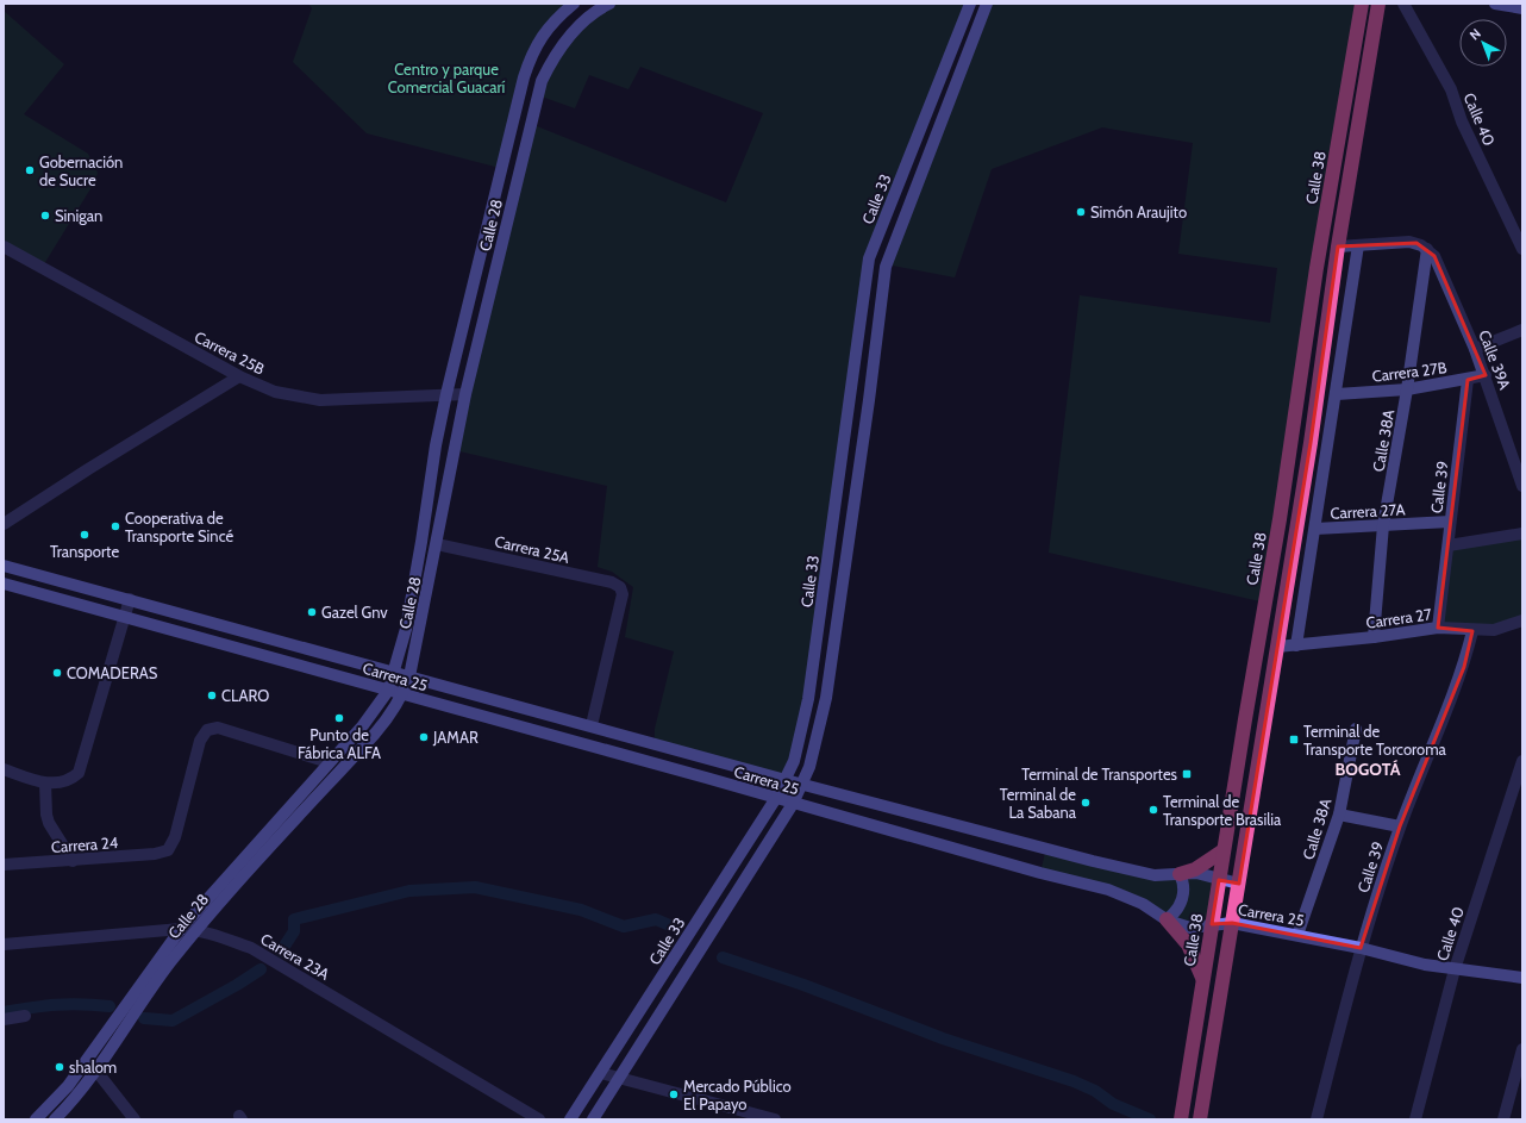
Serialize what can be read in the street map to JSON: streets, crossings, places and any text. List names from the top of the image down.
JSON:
{
  "streets": {
    "highway": ["Calle 38"],
    "street": [
      "Calle 40",
      "Calle 33",
      "Calle 28",
      "Carrera 25B",
      "Calle 39A",
      "Carrera 27B",
      "Calle 38A",
      "Calle 39",
      "Carrera 27A",
      "Carrera 25A",
      "Carrera 27",
      "Carrera 25",
      "Carrera 24",
      "Carrera 23A"
    ]
  },
  "crossings": [
    ["Calle 40", "Carrera 25"],
    ["Calle 38", "Carrera 25"],
    ["Calle 33", "Carrera 25"],
    ["Calle 28", "Carrera 25B"],
    ["Calle 28", "Carrera 25A"],
    ["Calle 28", "Carrera 25"],
    ["Calle 28", "Carrera 24"],
    ["Calle 28", "Carrera 23A"],
    ["Calle 39A", "Carrera 27B"],
    ["Calle 39A", "Calle 38A"],
    ["Carrera 27B", "Calle 38A"],
    ["Carrera 27B", "Calle 39"],
    ["Calle 38A", "Carrera 27A"],
    ["Calle 38A", "Carrera 27"],
    ["Calle 38A", "Carrera 25"],
    ["Calle 39", "Carrera 27A"],
    ["Calle 39", "Carrera 27"],
    ["Calle 39", "Carrera 25"],
    ["Carrera 25A", "Carrera 25"]
  ],
  "districts": ["BOGOTÁ"],
  "parks": ["Centro y parque Comercial Guacarí"],
  "places": {
    "other": [
      "Gobernación de Sucre",
      "Simón Araujito",
      "Sinigan",
      "Cooperativa de Transporte Sincé",
      "Transporte",
      "Gazel Gnv",
      "COMADERAS",
      "CLARO",
      "Punto de Fábrica ALFA",
      "JAMAR",
      "Terminal de La Sabana",
      "Terminal de Transporte Brasilia",
      "shalom",
      "Mercado Público El Papayo"
    ],
    "transit": ["Terminal de Transporte Torcoroma", "Terminal de Transportes"]
  },
  "north": "top left"
}
